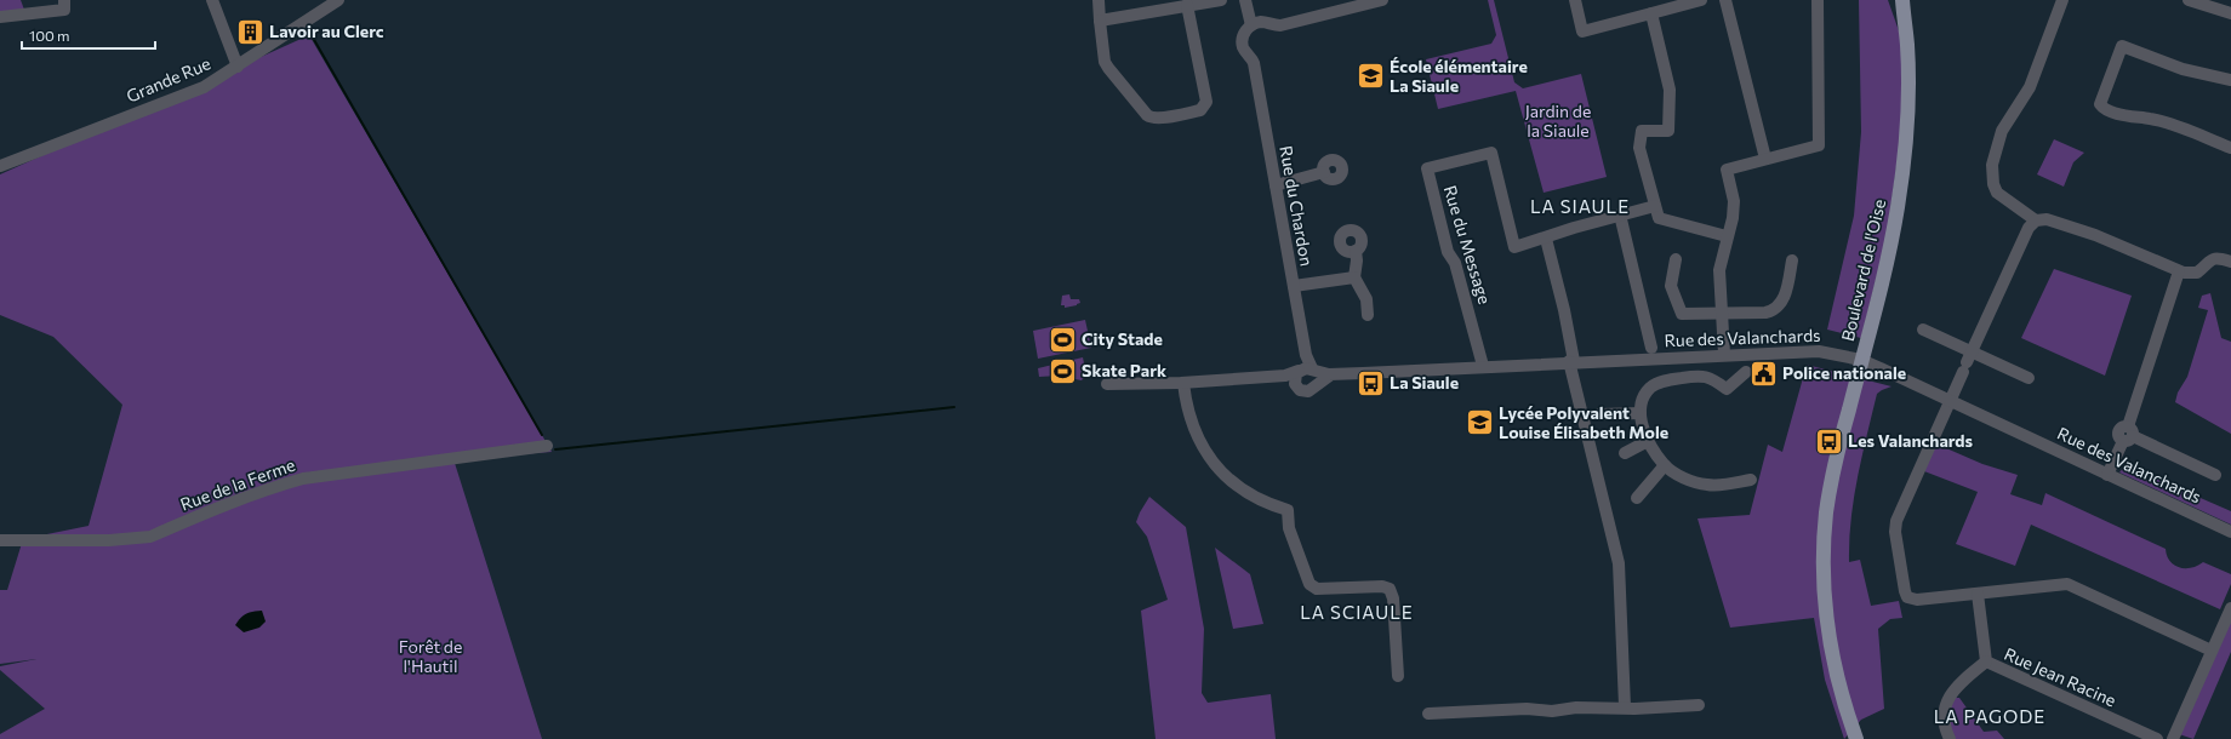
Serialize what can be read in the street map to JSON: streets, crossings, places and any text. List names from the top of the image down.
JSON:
{
  "streets": {
    "main road": ["Boulevard de l'Oise"],
    "street": [
      "Grande Rue",
      "Rue du Chardon",
      "Rue du Message",
      "Rue des Valanchards",
      "Rue de la Ferme",
      "Rue Jean Racine"
    ]
  },
  "crossings": [
    ["Rue du Chardon", "Rue des Valanchards"],
    ["Rue du Message", "Rue des Valanchards"],
    ["Boulevard de l'Oise", "Rue des Valanchards"]
  ],
  "districts": ["LA SIAULE", "LA SCIAULE", "LA PAGODE"],
  "parks": ["Jardin de la Siaule", "Forêt de l'Hautil"],
  "places": {
    "building": ["Lavoir au Clerc"],
    "school or university": ["École élémentaire La Siaule", "Lycée Polyvalent Louise Élisabeth Mole"],
    "sports": ["City Stade", "Skate Park"],
    "public building": ["Police nationale"],
    "bus stop": ["La Siaule", "Les Valanchards"]
  },
  "scale_bar": "100 m"
}
